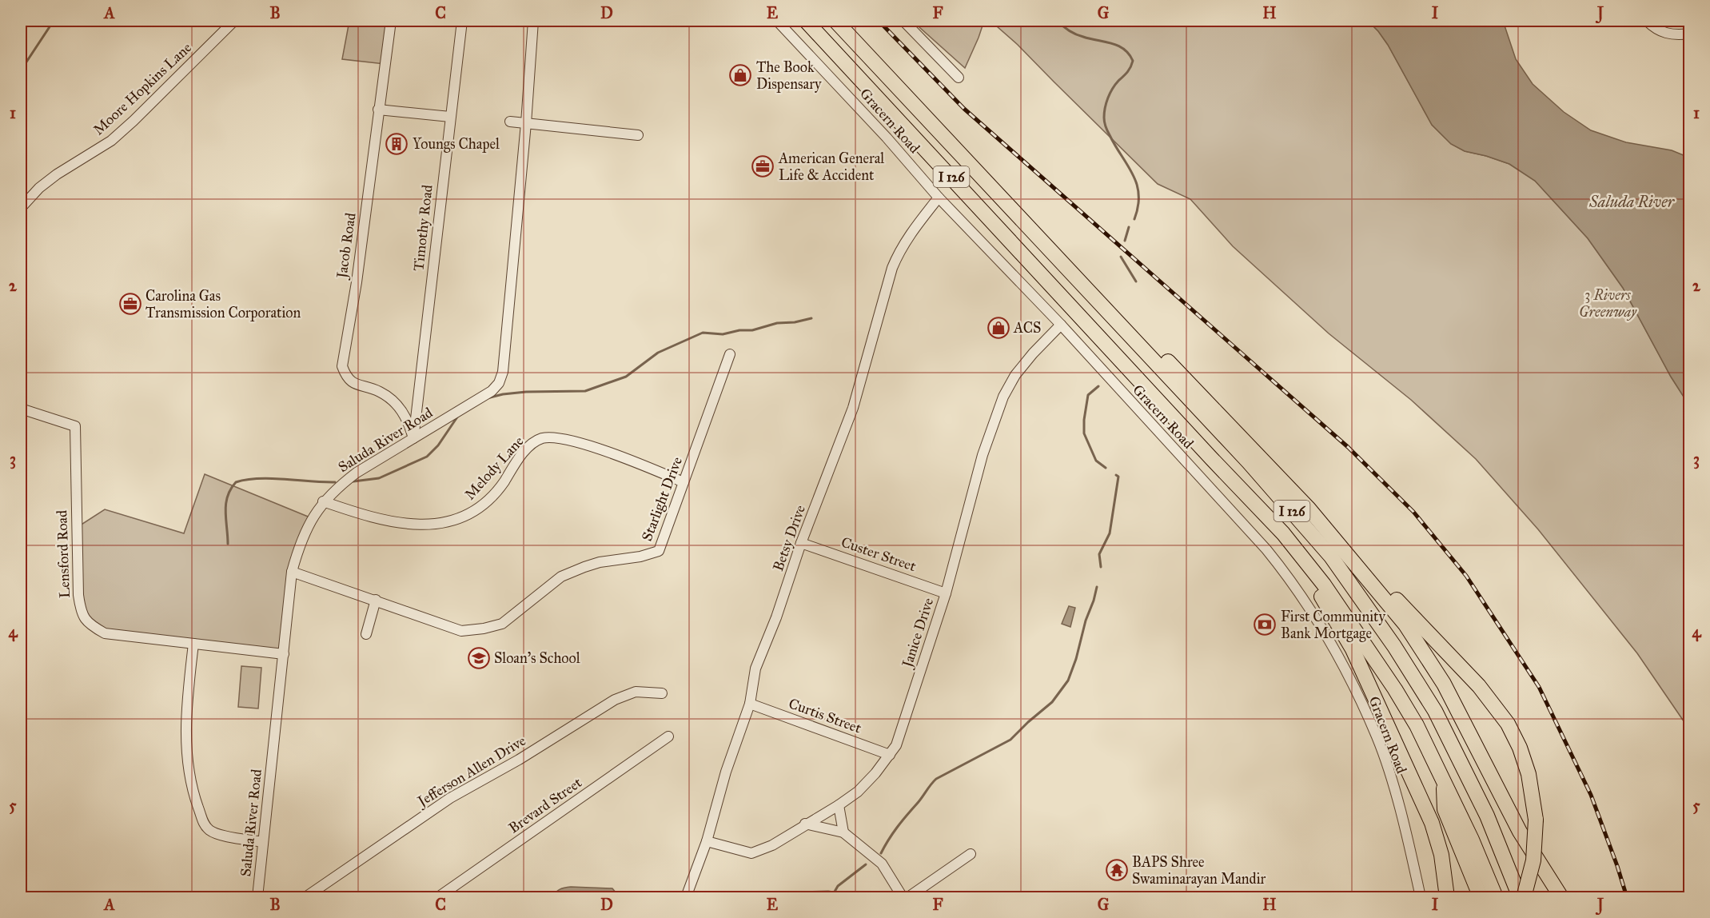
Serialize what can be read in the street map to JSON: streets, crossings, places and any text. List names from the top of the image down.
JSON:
{
  "streets": {
    "highway": ["I 126"],
    "street": [
      "Moore Hopkins Lane",
      "Gracern Road",
      "Timothy Road",
      "Jacob Road",
      "Saluda River Road",
      "Melody Lane",
      "Starlight Drive",
      "Betsy Drive",
      "Lensford Road",
      "Custer Street",
      "Janice Drive",
      "Curtis Street",
      "Jefferson Allen Drive",
      "Brevard Street"
    ]
  },
  "crossings": [
    ["Gracern Road", "Betsy Drive"],
    ["Gracern Road", "Janice Drive"],
    ["Timothy Road", "Jacob Road"],
    ["Timothy Road", "Saluda River Road"],
    ["Jacob Road", "Saluda River Road"],
    ["Saluda River Road", "Melody Lane"],
    ["Saluda River Road", "Starlight Drive"],
    ["Saluda River Road", "Lensford Road"],
    ["Melody Lane", "Starlight Drive"],
    ["Betsy Drive", "Custer Street"],
    ["Betsy Drive", "Janice Drive"],
    ["Betsy Drive", "Curtis Street"],
    ["Custer Street", "Janice Drive"],
    ["Janice Drive", "Curtis Street"]
  ],
  "water": ["Saluda River"],
  "parks": ["3 Rivers Greenway"],
  "places": {
    "shop": ["The Book Dispensary", "ACS"],
    "building": ["Youngs Chapel"],
    "office": ["American General Life & Accident", "Carolina Gas Transmission Corporation"],
    "bank": ["First Community Bank Mortgage"],
    "school or university": ["Sloan's School"],
    "temple": ["BAPS Shree Swaminarayan Mandir"]
  },
  "grid": {
    "columns": [
      "A",
      "B",
      "C",
      "D",
      "E",
      "F",
      "G",
      "H",
      "I",
      "J"
    ],
    "rows": [
      "1",
      "2",
      "3",
      "4",
      "5"
    ]
  }
}
